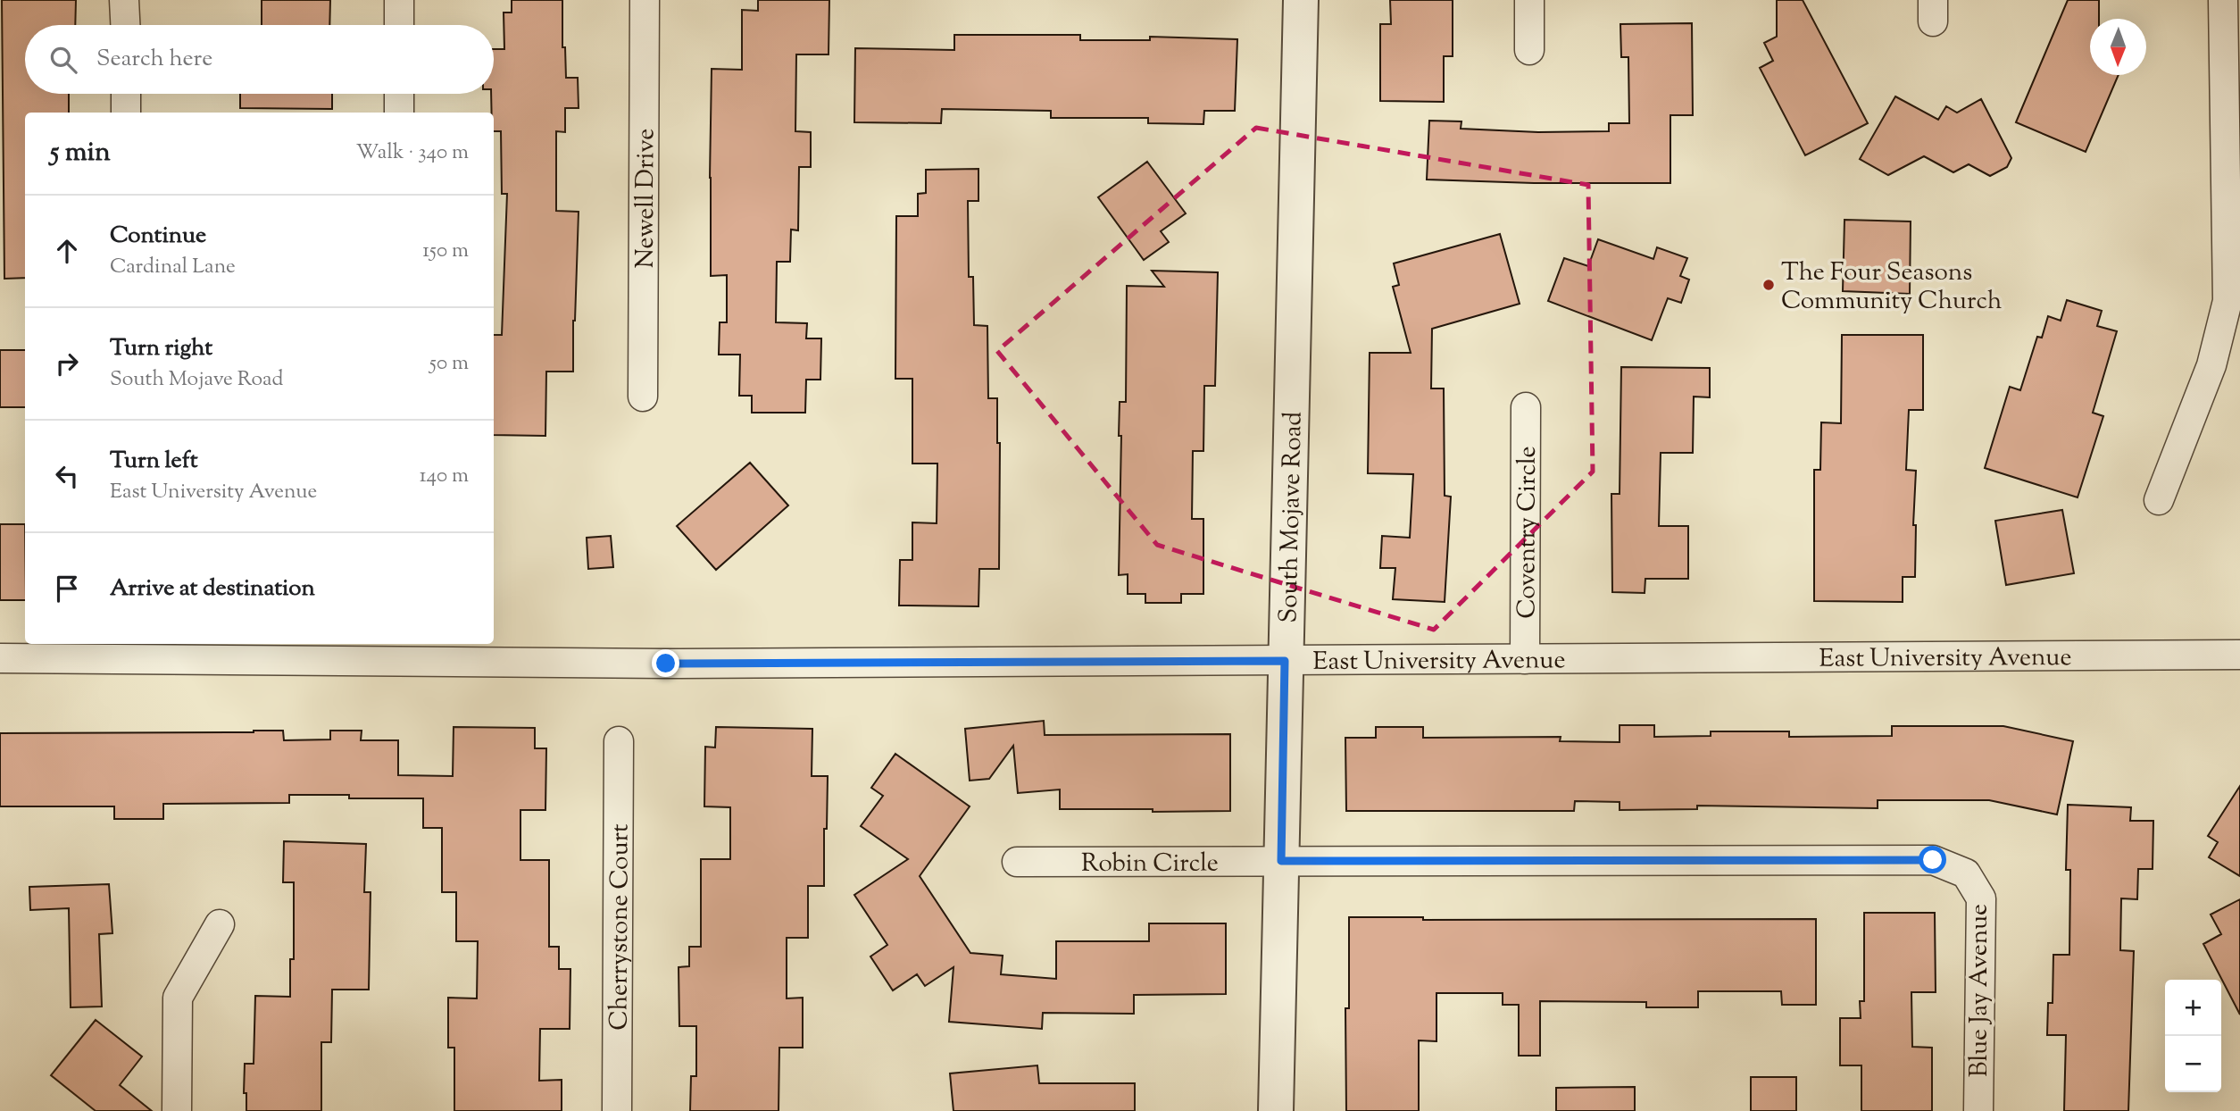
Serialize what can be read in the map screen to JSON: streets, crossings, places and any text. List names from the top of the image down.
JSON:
{
  "streets": {
    "street": [
      "Newell Drive",
      "South Mojave Road",
      "Coventry Circle",
      "East University Avenue",
      "Robin Circle",
      "Cherrystone Court",
      "Blue Jay Avenue"
    ]
  },
  "crossings": [
    ["South Mojave Road", "East University Avenue"],
    ["South Mojave Road", "Robin Circle"],
    ["Coventry Circle", "East University Avenue"],
    ["Robin Circle", "Blue Jay Avenue"]
  ],
  "places": ["The Four Seasons Community Church"],
  "north": "bottom",
  "page": {
    "search": "Search here",
    "heading": ["5 min", "Walk · 340 m"],
    "list": [
      ["Continue", "Cardinal Lane", "150 m"],
      ["Turn right", "South Mojave Road", "50 m"],
      ["Turn left", "East University Avenue", "140 m"],
      "Arrive at destination"
    ],
    "map_buttons": ["+", "−"]
  }
}
